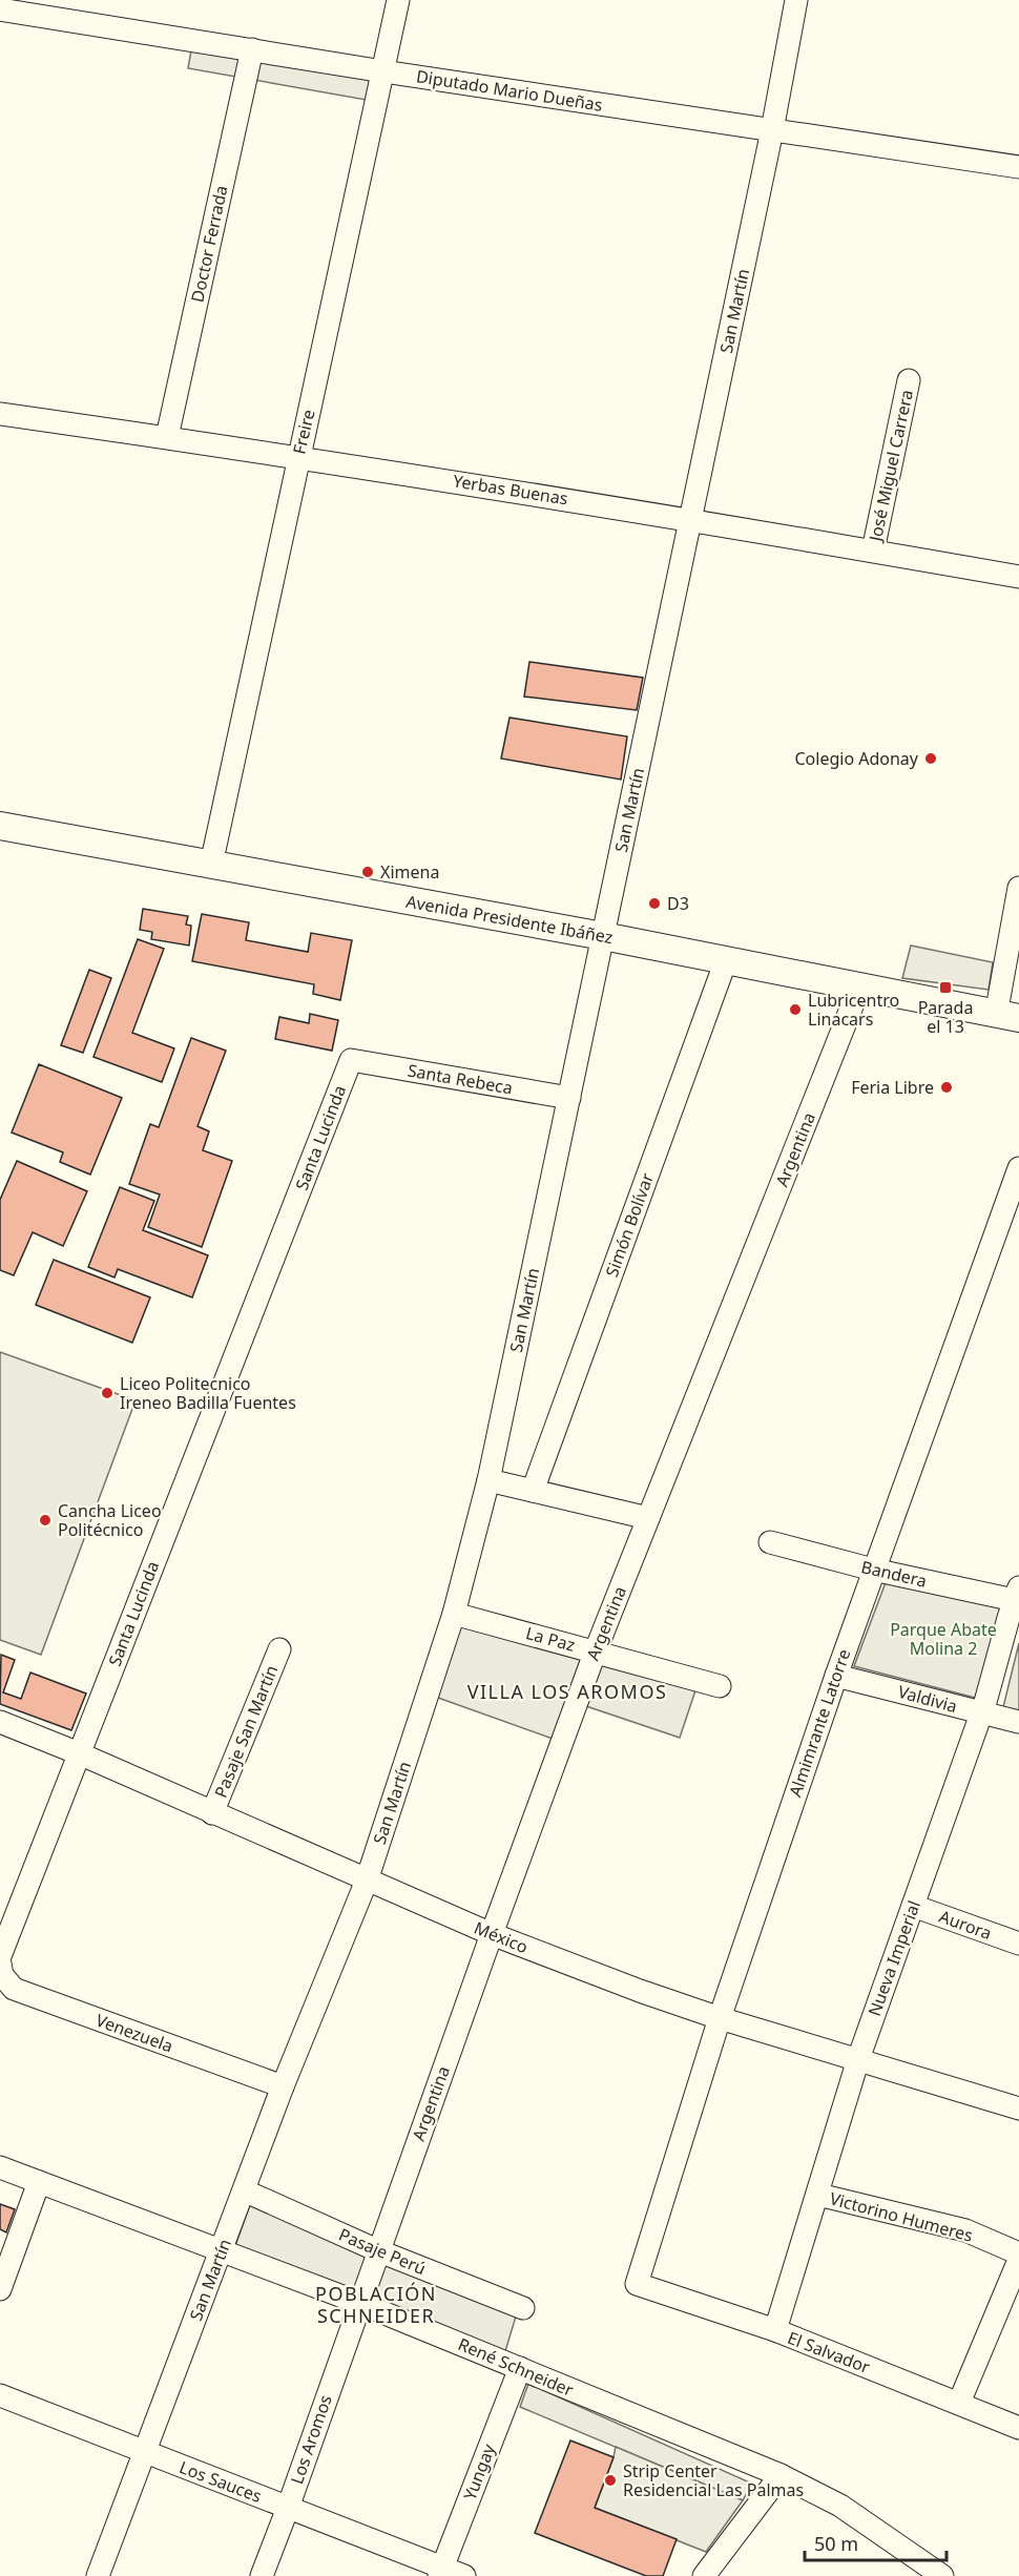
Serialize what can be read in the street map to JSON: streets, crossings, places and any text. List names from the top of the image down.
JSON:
{
  "streets": {
    "main road": ["Avenida Presidente Ibáñez"],
    "street": [
      "Diputado Mario Dueñas",
      "Doctor Ferrada",
      "San Martín",
      "Freire",
      "José Miguel Carrera",
      "Yerbas Buenas",
      "Santa Rebeca",
      "Santa Lucinda",
      "Argentina",
      "Simón Bolívar",
      "Bandera",
      "La Paz",
      "Valdivia",
      "Almimrante Latorre",
      "Pasaje San Martín",
      "Aurora",
      "México",
      "Nueva Imperial",
      "Venezuela",
      "Victorino Humeres",
      "Pasaje Perú",
      "El Salvador",
      "René Schneider",
      "Los Aromos",
      "Yungay",
      "Los Sauces"
    ]
  },
  "crossings": [
    ["Diputado Mario Dueñas", "Doctor Ferrada"],
    ["Diputado Mario Dueñas", "San Martín"],
    ["Diputado Mario Dueñas", "Freire"],
    ["Doctor Ferrada", "Yerbas Buenas"],
    ["San Martín", "Yerbas Buenas"],
    ["San Martín", "Avenida Presidente Ibáñez"],
    ["San Martín", "Santa Rebeca"],
    ["San Martín", "La Paz"],
    ["San Martín", "México"],
    ["San Martín", "Venezuela"],
    ["San Martín", "Pasaje Perú"],
    ["San Martín", "René Schneider"],
    ["San Martín", "Los Sauces"],
    ["Freire", "Yerbas Buenas"],
    ["Freire", "Avenida Presidente Ibáñez"],
    ["José Miguel Carrera", "Yerbas Buenas"],
    ["Avenida Presidente Ibáñez", "Argentina"],
    ["Avenida Presidente Ibáñez", "Simón Bolívar"],
    ["Santa Rebeca", "Santa Lucinda"],
    ["Santa Lucinda", "México"],
    ["Argentina", "La Paz"],
    ["Argentina", "México"],
    ["Argentina", "Pasaje Perú"],
    ["Argentina", "René Schneider"],
    ["Argentina", "Los Aromos"],
    ["Bandera", "Almimrante Latorre"],
    ["Bandera", "Nueva Imperial"],
    ["Valdivia", "Almimrante Latorre"],
    ["Valdivia", "Nueva Imperial"],
    ["Almimrante Latorre", "México"],
    ["Almimrante Latorre", "El Salvador"],
    ["Pasaje San Martín", "México"],
    ["Aurora", "Nueva Imperial"],
    ["México", "Nueva Imperial"],
    ["Nueva Imperial", "Victorino Humeres"],
    ["Nueva Imperial", "El Salvador"],
    ["René Schneider", "Los Aromos"],
    ["René Schneider", "Yungay"],
    ["Los Aromos", "Los Sauces"],
    ["Yungay", "Los Sauces"]
  ],
  "districts": ["VILLA LOS AROMOS", "POBLACIÓN SCHNEIDER"],
  "parks": ["Parque Abate Molina 2"],
  "places": {
    "other": [
      "Colegio Adonay",
      "Ximena",
      "D3",
      "Lubricentro Linacars",
      "Feria Libre",
      "Liceo Politecnico Ireneo Badilla Fuentes",
      "Cancha Liceo Politécnico",
      "Strip Center Residencial Las Palmas"
    ],
    "transit": ["Parada el 13"]
  },
  "scale_bar": "50 m"
}
